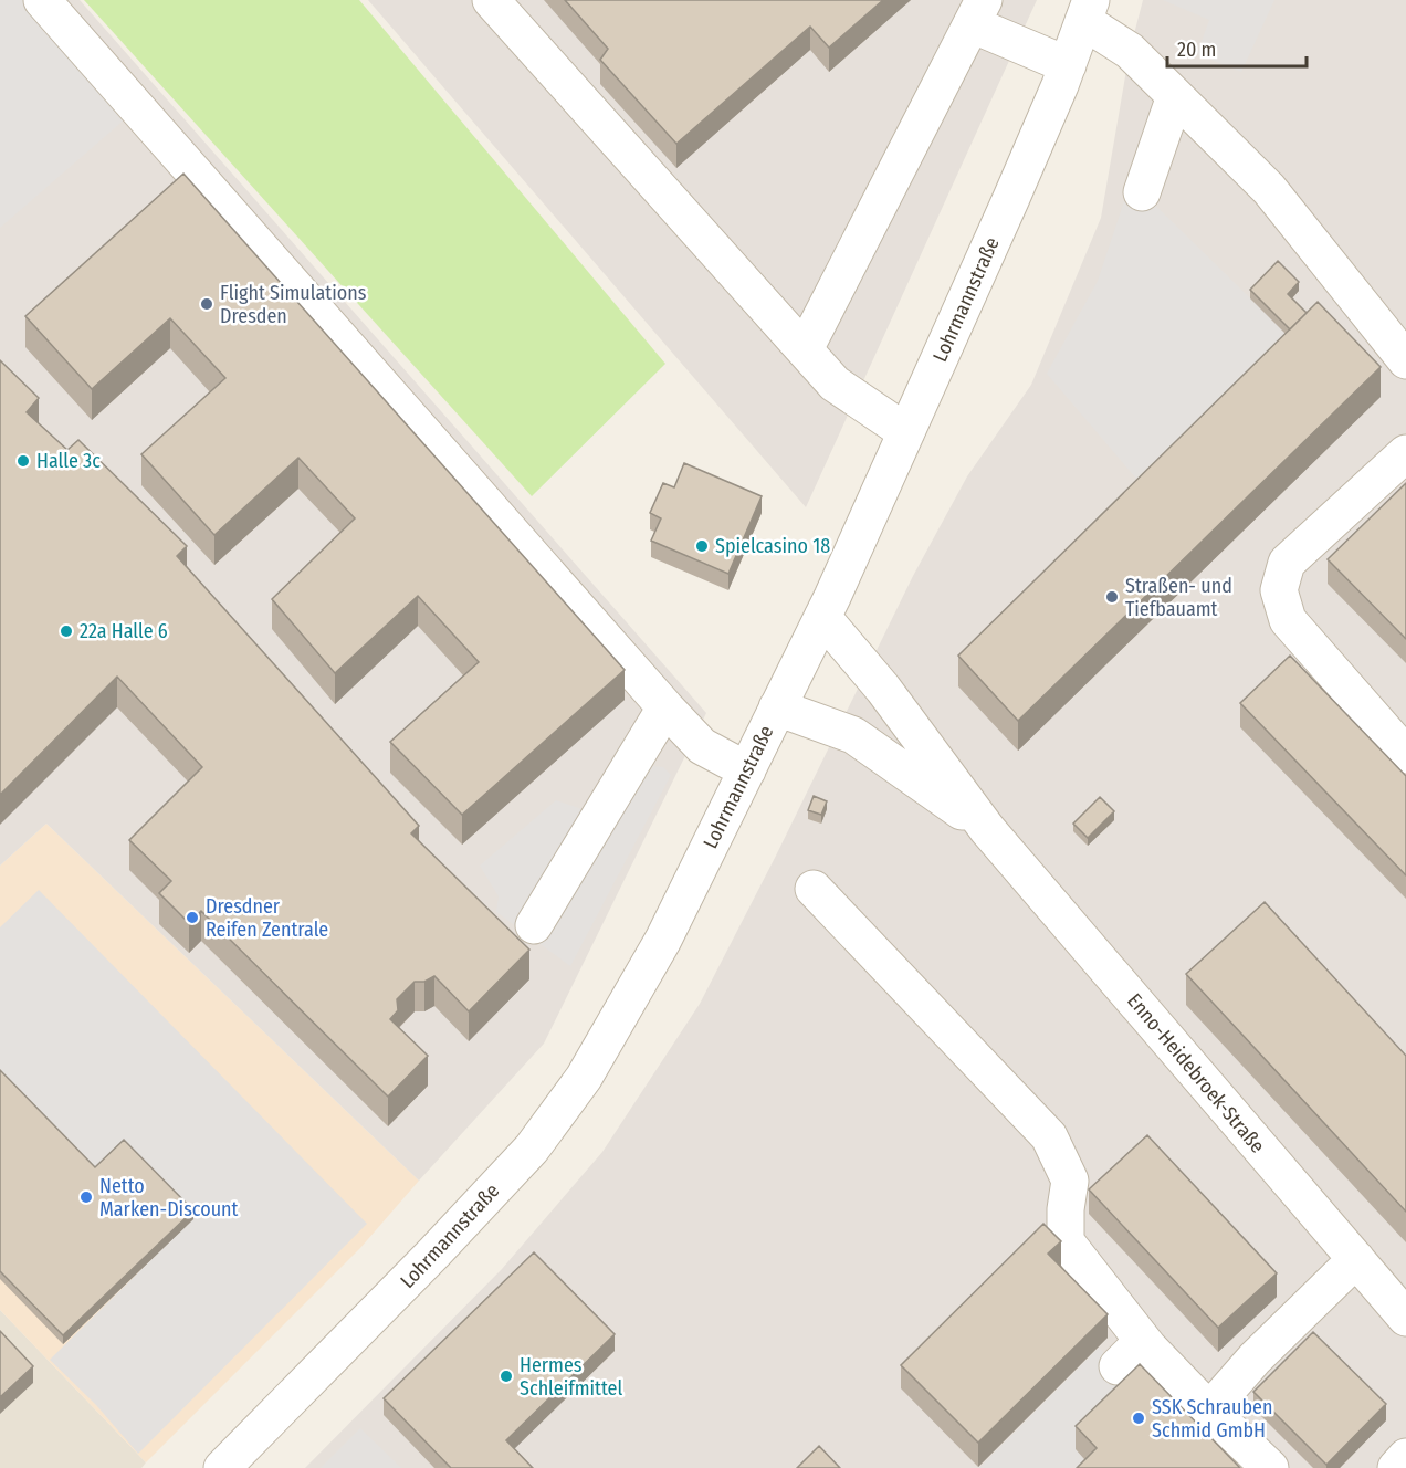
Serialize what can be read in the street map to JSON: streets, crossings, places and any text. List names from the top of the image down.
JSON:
{
  "streets": {
    "street": ["Lohrmannstraße", "Enno-Heidebroek-Straße"]
  },
  "crossings": [
    ["Lohrmannstraße", "Enno-Heidebroek-Straße"]
  ],
  "places": [
    "Flight Simulations Dresden",
    "Halle 3c",
    "Spielcasino 18",
    "Straßen- und Tiefbauamt",
    "22a Halle 6",
    "Dresdner Reifen Zentrale",
    "Netto Marken-Discount",
    "Hermes Schleifmittel",
    "SSK Schrauben Schmid GmbH"
  ],
  "scale_bar": "20 m"
}
